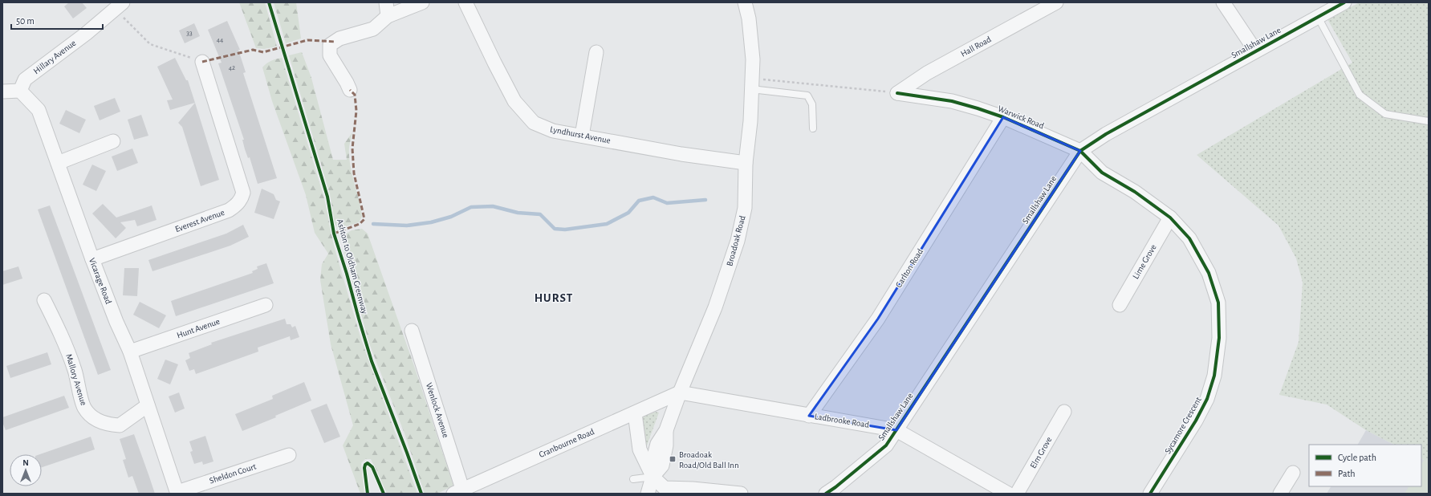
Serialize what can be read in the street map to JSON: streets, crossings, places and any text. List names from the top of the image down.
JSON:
{
  "streets": {
    "street": [
      "Smallshaw Lane",
      "Hall Road",
      "Hillary Avenue",
      "Warwick Road",
      "Lyndhurst Avenue",
      "Everest Avenue",
      "Broadoak Road",
      "Lime Grove",
      "Carlton Road",
      "Vicarage Road",
      "Hunt Avenue",
      "Mallory Avenue",
      "Wenlock Avenue",
      "Ladbrooke Road",
      "Sycamore Crescent",
      "Cranbourne Road",
      "Elm Grove",
      "Sheldon Court"
    ],
    "cycle path": ["Ashton to Oldham Greenway"]
  },
  "crossings": [
    ["Smallshaw Lane", "Warwick Road"],
    ["Smallshaw Lane", "Ladbrooke Road"],
    ["Smallshaw Lane", "Sycamore Crescent"],
    ["Hall Road", "Warwick Road"],
    ["Hillary Avenue", "Vicarage Road"],
    ["Warwick Road", "Carlton Road"],
    ["Warwick Road", "Sycamore Crescent"],
    ["Lyndhurst Avenue", "Broadoak Road"],
    ["Everest Avenue", "Vicarage Road"],
    ["Broadoak Road", "Ladbrooke Road"],
    ["Broadoak Road", "Cranbourne Road"],
    ["Lime Grove", "Sycamore Crescent"],
    ["Carlton Road", "Ladbrooke Road"],
    ["Vicarage Road", "Hunt Avenue"],
    ["Vicarage Road", "Mallory Avenue"],
    ["Vicarage Road", "Sheldon Court"],
    ["Wenlock Avenue", "Cranbourne Road"],
    ["Ladbrooke Road", "Cranbourne Road"]
  ],
  "districts": ["HURST"],
  "places": {
    "transit": ["Broadoak Road/Old Ball Inn"]
  },
  "house_numbers": ["33", "44", "42"],
  "legend": ["Cycle path", "Path"],
  "scale_bar": "50 m",
  "north": "top"
}
